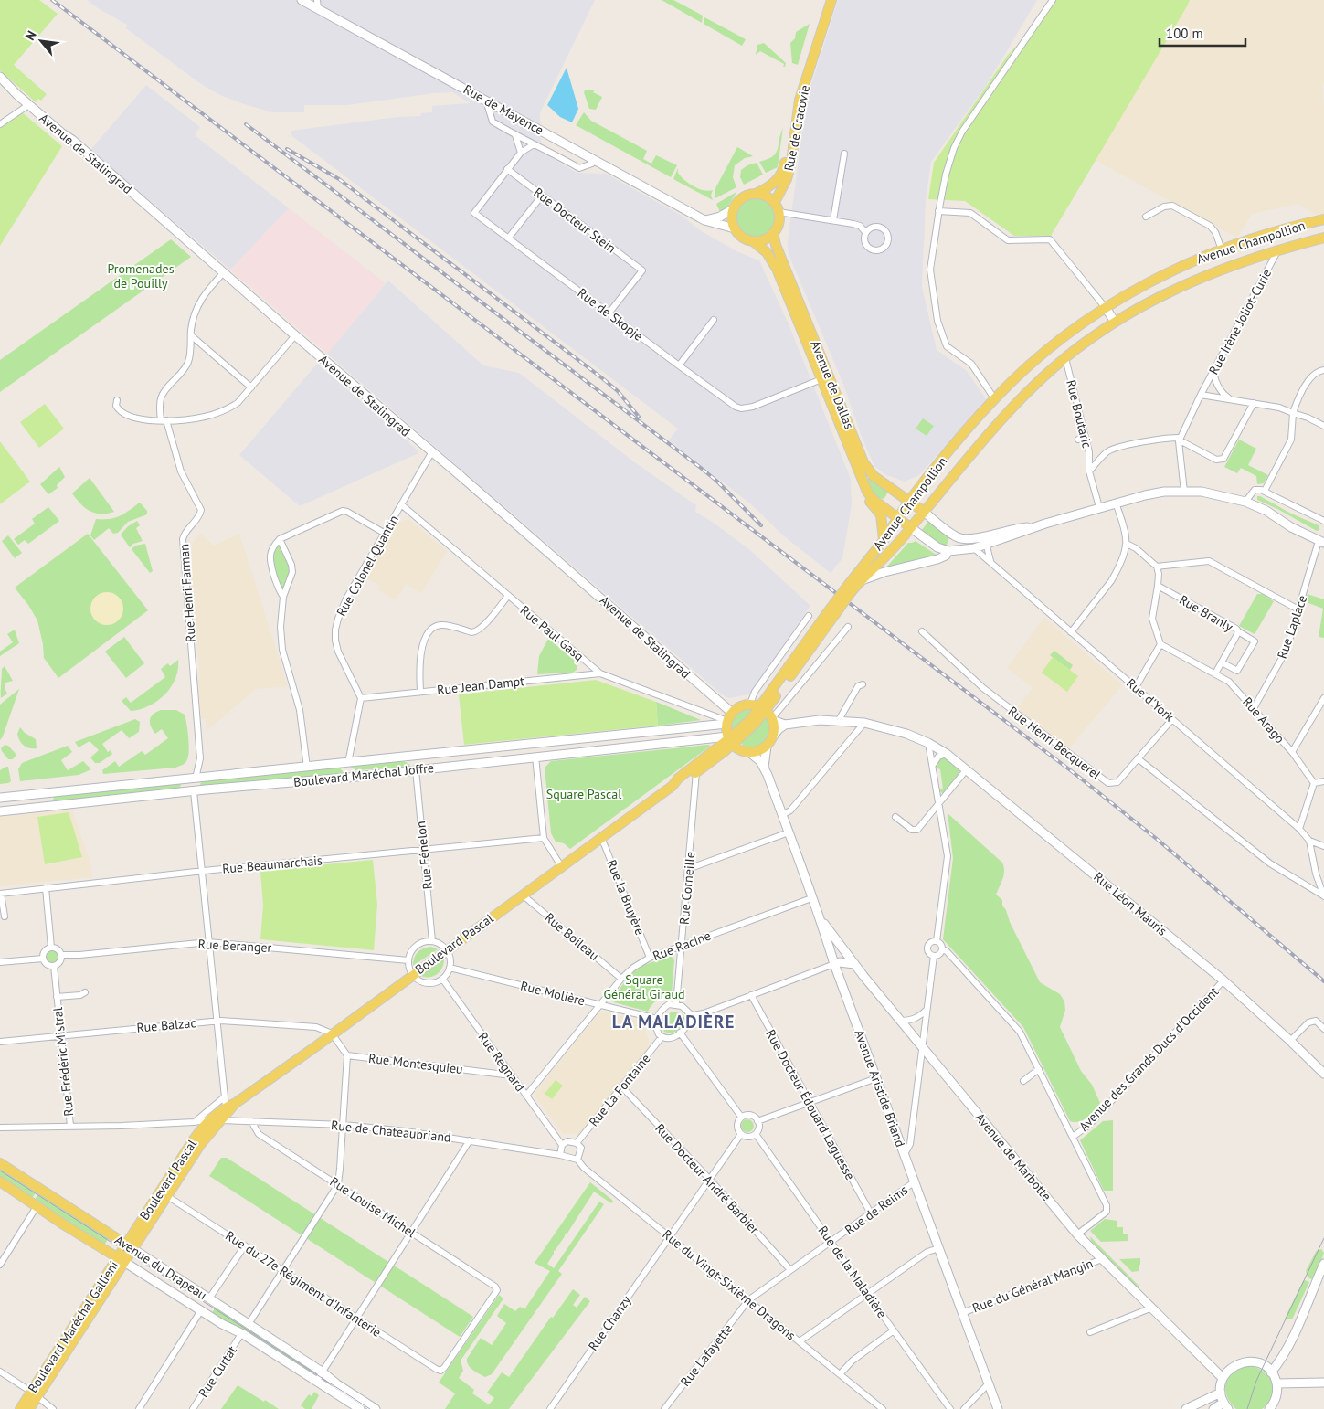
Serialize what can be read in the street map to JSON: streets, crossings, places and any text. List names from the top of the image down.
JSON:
{
  "streets": {
    "main road": [
      "Rue de Mayence",
      "Rue de Cracovie",
      "Avenue de Stalingrad",
      "Avenue Champollion",
      "Avenue de Dallas",
      "Boulevard Maréchal Joffre",
      "Rue Léon Mauris",
      "Boulevard Pascal",
      "Avenue Aristide Briand",
      "Avenue de Marbotte",
      "Avenue du Drapeau",
      "Boulevard Maréchal Gallieni"
    ],
    "street": [
      "Rue Docteur Stein",
      "Rue de Skopje",
      "Rue Irène Joliot-Curie",
      "Rue Boutaric",
      "Rue Colonel Quantin",
      "Rue Henri Farman",
      "Rue Branly",
      "Rue Laplace",
      "Rue Paul Gasq",
      "Rue Jean Dampt",
      "Rue d'York",
      "Rue Arago",
      "Rue Henri Becquerel",
      "Rue Fénelon",
      "Rue Beaumarchais",
      "Rue Corneille",
      "Rue la Bruyère",
      "Rue Boileau",
      "Rue Beranger",
      "Rue Racine",
      "Rue Molière",
      "Rue Balzac",
      "Avenue des Grands Ducs d'Occident",
      "Rue Frédéric Mistral",
      "Rue Regnard",
      "Rue Montesquieu",
      "Rue La Fontaine",
      "Rue Docteur Édouard Laguesse",
      "Rue de Chateaubriand",
      "Rue Docteur André Barbier",
      "Rue Louise Michel",
      "Rue de Reims",
      "Rue de la Maladière",
      "Rue du 27e Régiment d'Infanterie",
      "Rue du Vingt-Sixième Dragons",
      "Rue du Général Mangin",
      "Rue Chanzy",
      "Rue Lafayette",
      "Rue Curtat"
    ]
  },
  "crossings": [
    ["Rue de Mayence", "Rue de Cracovie"],
    ["Rue de Mayence", "Avenue de Dallas"],
    ["Rue de Cracovie", "Avenue de Dallas"],
    ["Avenue de Stalingrad", "Rue Colonel Quantin"],
    ["Avenue de Stalingrad", "Rue Paul Gasq"],
    ["Avenue de Stalingrad", "Boulevard Maréchal Joffre"],
    ["Rue Docteur Stein", "Rue de Skopje"],
    ["Avenue Champollion", "Rue Irène Joliot-Curie"],
    ["Avenue Champollion", "Avenue de Dallas"],
    ["Avenue Champollion", "Rue Boutaric"],
    ["Avenue Champollion", "Boulevard Maréchal Joffre"],
    ["Avenue Champollion", "Boulevard Pascal"],
    ["Rue de Skopje", "Avenue de Dallas"],
    ["Rue Colonel Quantin", "Rue Paul Gasq"],
    ["Rue Colonel Quantin", "Rue Jean Dampt"],
    ["Rue Henri Farman", "Boulevard Maréchal Joffre"],
    ["Rue Branly", "Rue Arago"],
    ["Rue Laplace", "Rue Arago"],
    ["Rue Paul Gasq", "Rue Jean Dampt"],
    ["Rue Paul Gasq", "Boulevard Maréchal Joffre"],
    ["Rue d'York", "Rue Henri Becquerel"],
    ["Boulevard Maréchal Joffre", "Rue Fénelon"],
    ["Boulevard Maréchal Joffre", "Boulevard Pascal"],
    ["Rue Fénelon", "Rue Beaumarchais"],
    ["Rue Corneille", "Boulevard Pascal"],
    ["Rue Corneille", "Rue Racine"],
    ["Rue Corneille", "Rue Molière"],
    ["Rue Corneille", "Rue La Fontaine"],
    ["Rue la Bruyère", "Boulevard Pascal"],
    ["Rue la Bruyère", "Rue Racine"],
    ["Rue Léon Mauris", "Avenue des Grands Ducs d'Occident"],
    ["Rue Boileau", "Boulevard Pascal"],
    ["Rue Boileau", "Rue Racine"],
    ["Boulevard Pascal", "Rue Balzac"],
    ["Boulevard Pascal", "Rue de Chateaubriand"],
    ["Boulevard Pascal", "Avenue du Drapeau"],
    ["Boulevard Pascal", "Rue du 27e Régiment d'Infanterie"],
    ["Boulevard Pascal", "Boulevard Maréchal Gallieni"],
    ["Rue Beranger", "Rue Frédéric Mistral"],
    ["Rue Racine", "Rue Molière"],
    ["Rue Racine", "Rue Regnard"],
    ["Rue Racine", "Avenue Aristide Briand"],
    ["Rue Molière", "Rue La Fontaine"],
    ["Rue Balzac", "Rue Frédéric Mistral"],
    ["Rue Regnard", "Rue Montesquieu"],
    ["Rue Regnard", "Rue La Fontaine"],
    ["Rue Regnard", "Rue de Chateaubriand"],
    ["Rue Regnard", "Rue du Vingt-Sixième Dragons"],
    ["Avenue Aristide Briand", "Avenue de Marbotte"],
    ["Avenue Aristide Briand", "Rue de Reims"],
    ["Avenue Aristide Briand", "Rue du Général Mangin"],
    ["Rue La Fontaine", "Rue de Chateaubriand"],
    ["Rue La Fontaine", "Rue Docteur André Barbier"],
    ["Rue La Fontaine", "Rue du Vingt-Sixième Dragons"],
    ["Rue Docteur Édouard Laguesse", "Rue de Reims"],
    ["Rue de Chateaubriand", "Rue Louise Michel"],
    ["Rue de Chateaubriand", "Rue du Vingt-Sixième Dragons"],
    ["Avenue de Marbotte", "Rue du Général Mangin"],
    ["Rue Docteur André Barbier", "Rue de Reims"],
    ["Rue Docteur André Barbier", "Rue Chanzy"],
    ["Rue Louise Michel", "Rue du 27e Régiment d'Infanterie"],
    ["Rue de Reims", "Rue de la Maladière"],
    ["Rue de Reims", "Rue du Vingt-Sixième Dragons"],
    ["Rue de Reims", "Rue Lafayette"],
    ["Avenue du Drapeau", "Boulevard Maréchal Gallieni"],
    ["Avenue du Drapeau", "Rue Curtat"],
    ["Rue de la Maladière", "Rue Chanzy"],
    ["Rue du Vingt-Sixième Dragons", "Rue Chanzy"],
    ["Rue du Vingt-Sixième Dragons", "Rue Lafayette"]
  ],
  "districts": ["LA MALADIÈRE"],
  "parks": ["Promenades de Pouilly", "Square Pascal", "Square Général Giraud"],
  "scale_bar": "100 m",
  "north": "top left"
}
